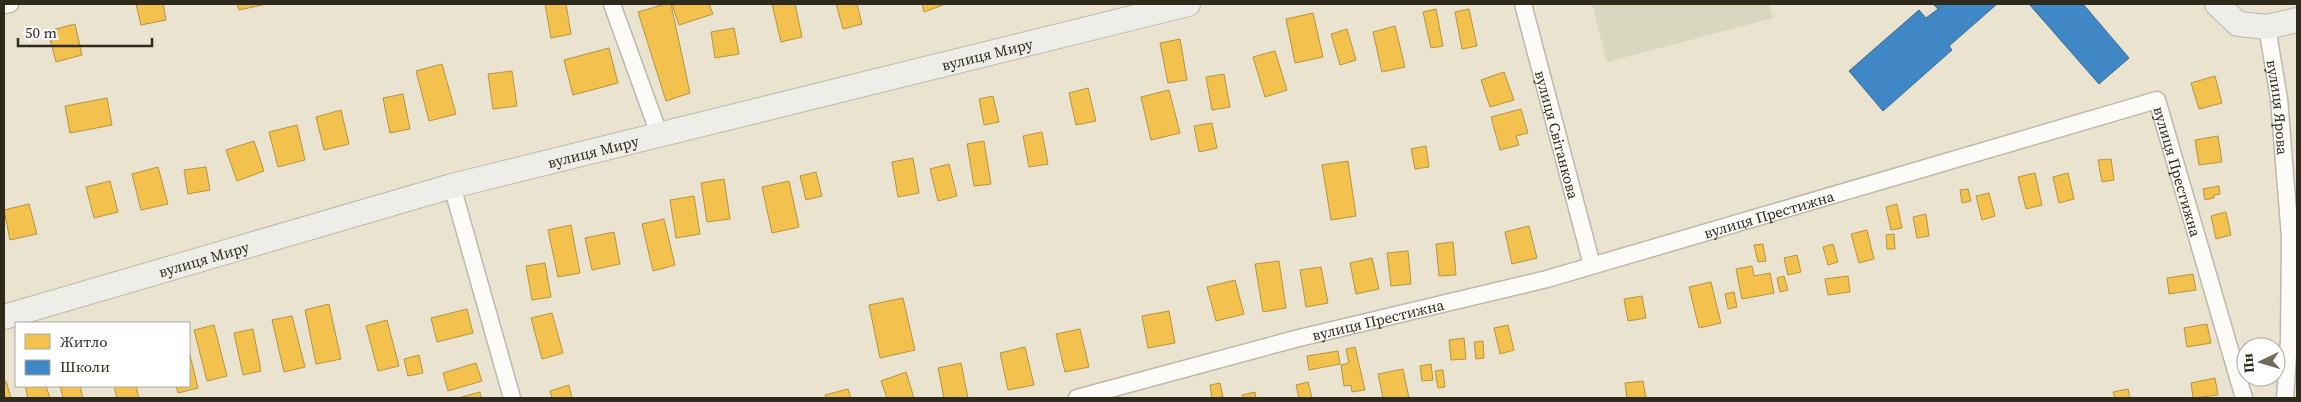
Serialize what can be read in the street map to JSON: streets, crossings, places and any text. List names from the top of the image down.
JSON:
{
  "streets": {
    "street": [
      "вулиця Миру",
      "вулиця Ярова",
      "вулиця Світанкова",
      "вулиця Престижна"
    ]
  },
  "crossings": [
    ["вулиця Світанкова", "вулиця Престижна"]
  ],
  "legend": ["Житло", "Школи"],
  "scale_bar": "50 m",
  "north": "left"
}
